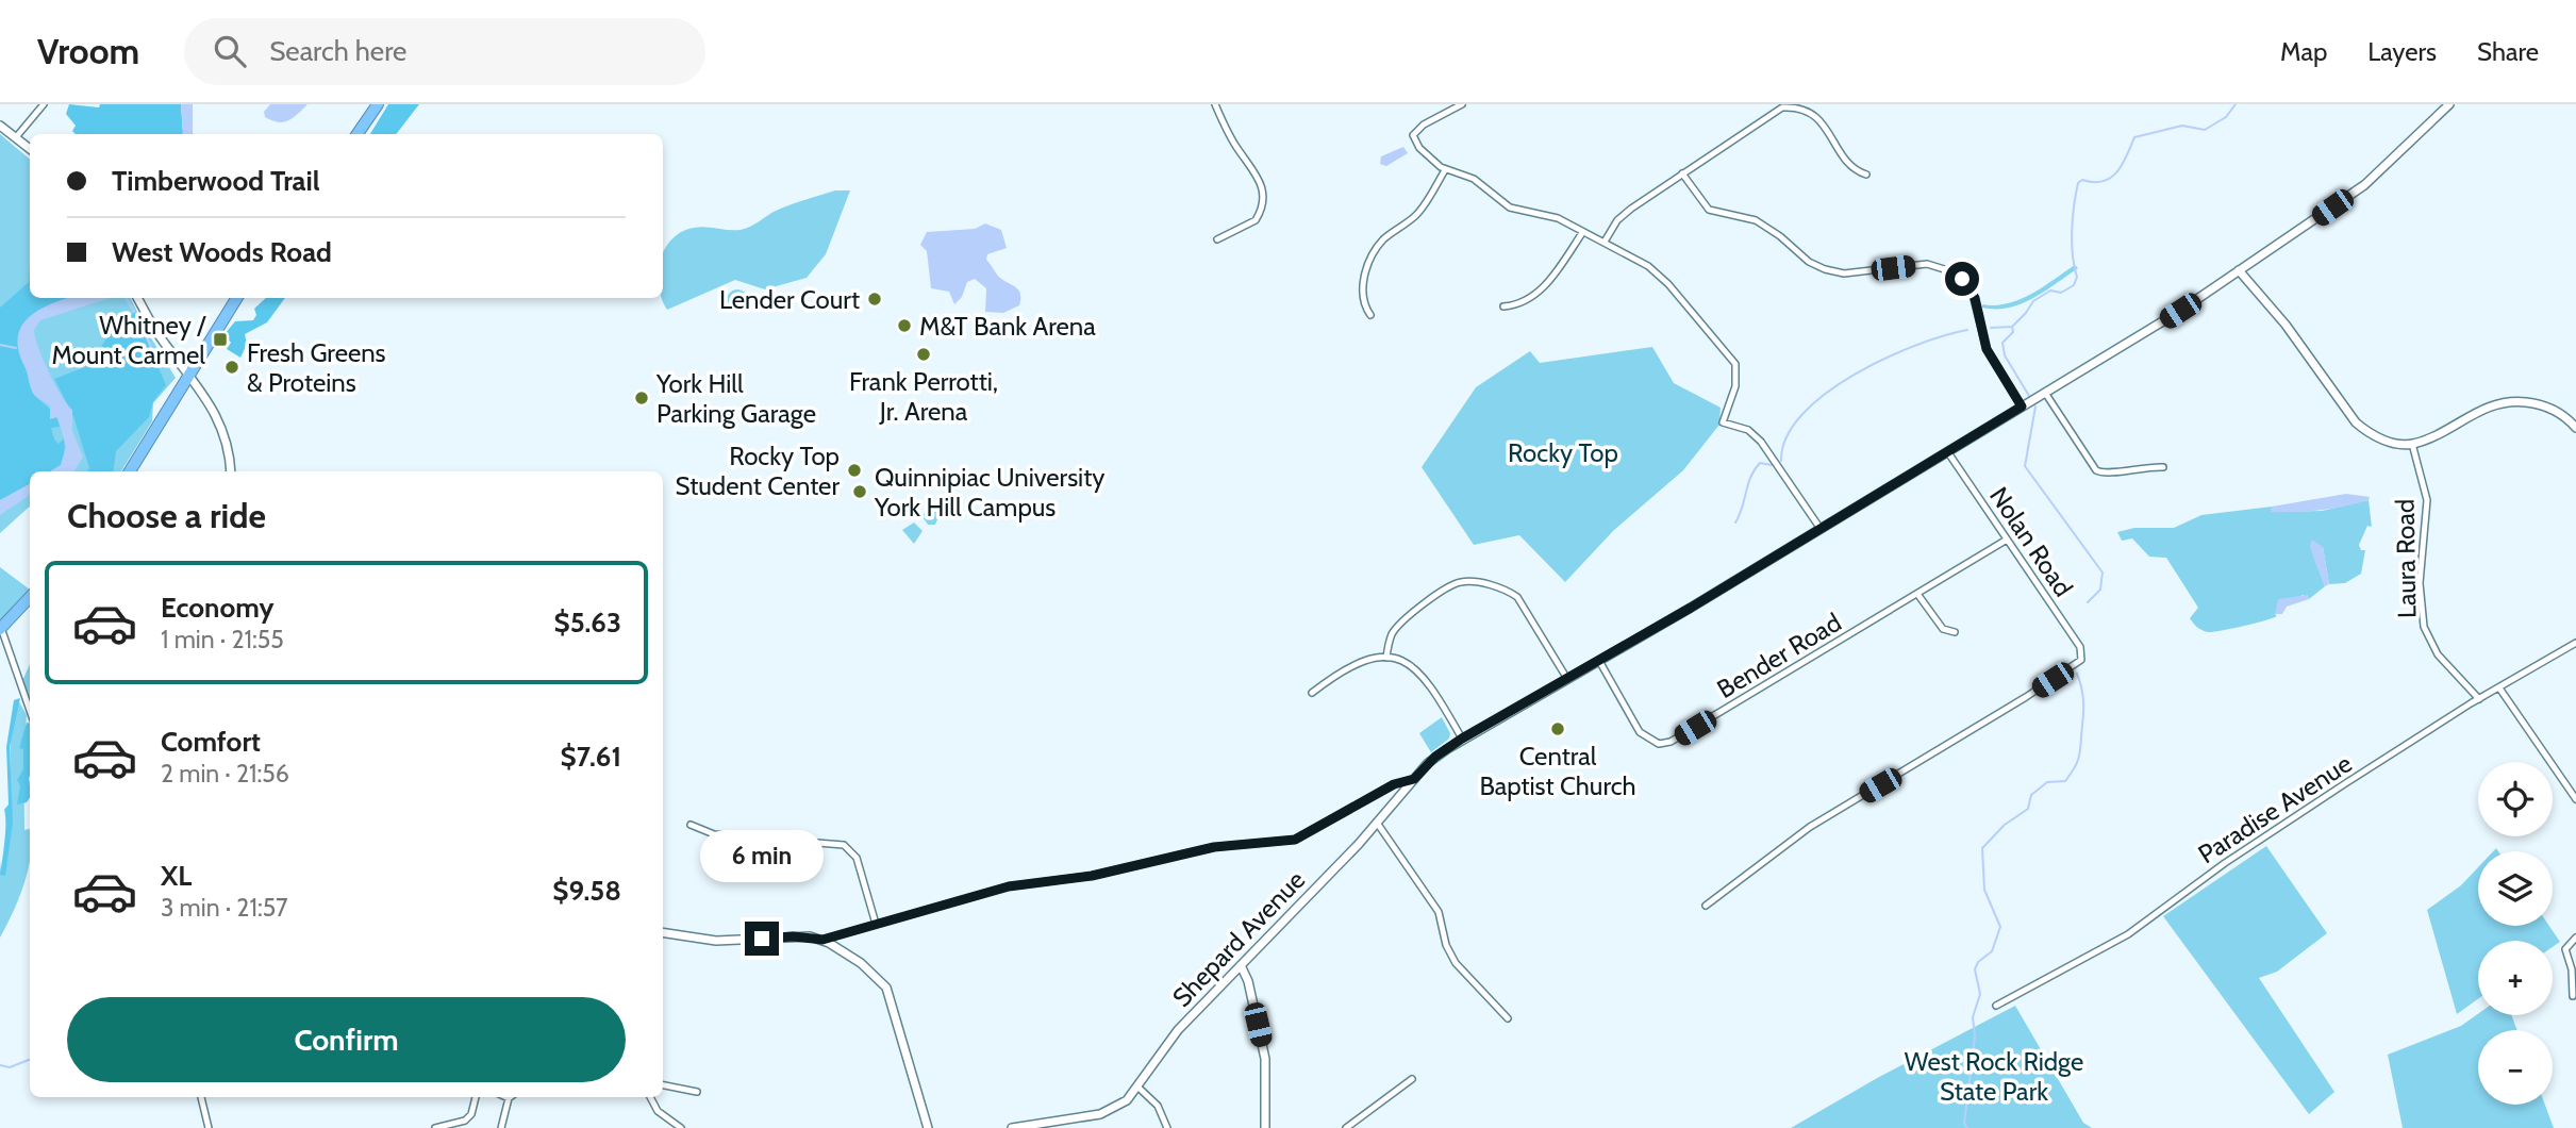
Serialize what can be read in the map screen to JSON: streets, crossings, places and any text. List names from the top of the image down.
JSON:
{
  "streets": {
    "main road": ["Shepard Avenue"],
    "street": [
      "Nolan Road",
      "Laura Road",
      "Bender Road",
      "Paradise Avenue"
    ]
  },
  "crossings": [
    ["Nolan Road", "Bender Road"],
    ["Nolan Road", "Shepard Avenue"],
    ["Laura Road", "Paradise Avenue"],
    ["Bender Road", "Shepard Avenue"]
  ],
  "parks": ["Rocky Top", "West Rock Ridge State Park"],
  "places": {
    "other": [
      "Lender Court",
      "M&T Bank Arena",
      "Frank Perrotti, Jr. Arena",
      "Fresh Greens & Proteins",
      "York Hill Parking Garage",
      "Rocky Top Student Center",
      "Quinnipiac University York Hill Campus",
      "Central Baptist Church"
    ],
    "transit": ["Whitney / Mount Carmel"]
  },
  "page": {
    "header": "Vroom",
    "search": "Search here",
    "nav": ["Map", "Layers", "Share"],
    "banner": ["Timberwood Trail", "West Woods Road"],
    "heading": "Choose a ride",
    "list": [
      {
        "name": "Economy",
        "note": "1 min · 21:55",
        "value": "$5.63"
      },
      {
        "name": "Comfort",
        "note": "2 min · 21:56",
        "value": "$7.61"
      },
      {
        "name": "XL",
        "note": "3 min · 21:57",
        "value": "$9.58"
      }
    ],
    "map_buttons": ["+", "−"],
    "bubble": "6 min",
    "buttons": "Confirm"
  }
}
